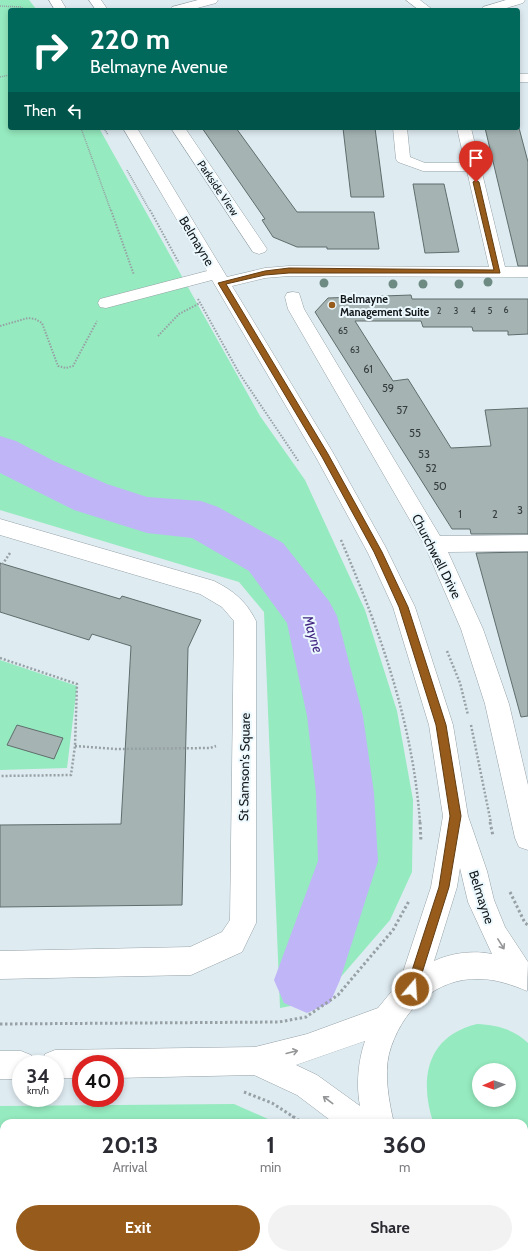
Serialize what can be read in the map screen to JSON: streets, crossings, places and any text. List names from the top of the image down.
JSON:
{
  "streets": {
    "street": [
      "Parkside View",
      "Belmayne",
      "Churchwell Drive",
      "St Samson's Square"
    ]
  },
  "water": ["Mayne"],
  "places": ["Belmayne Management Suite"],
  "house_numbers": [
    "6",
    "2",
    "3",
    "4",
    "5",
    "65",
    "63",
    "61",
    "59",
    "57",
    "55",
    "53",
    "52",
    "50",
    "3",
    "1",
    "2"
  ],
  "north": "left",
  "page": {
    "turn": ["220 m", "Belmayne Avenue"],
    "then": "Then",
    "speed": "34 km/h",
    "limit": "40",
    "eta": [
      "20:13",
      "Arrival",
      "1",
      "min",
      "360",
      "m"
    ],
    "buttons": ["Exit", "Share"]
  }
}
